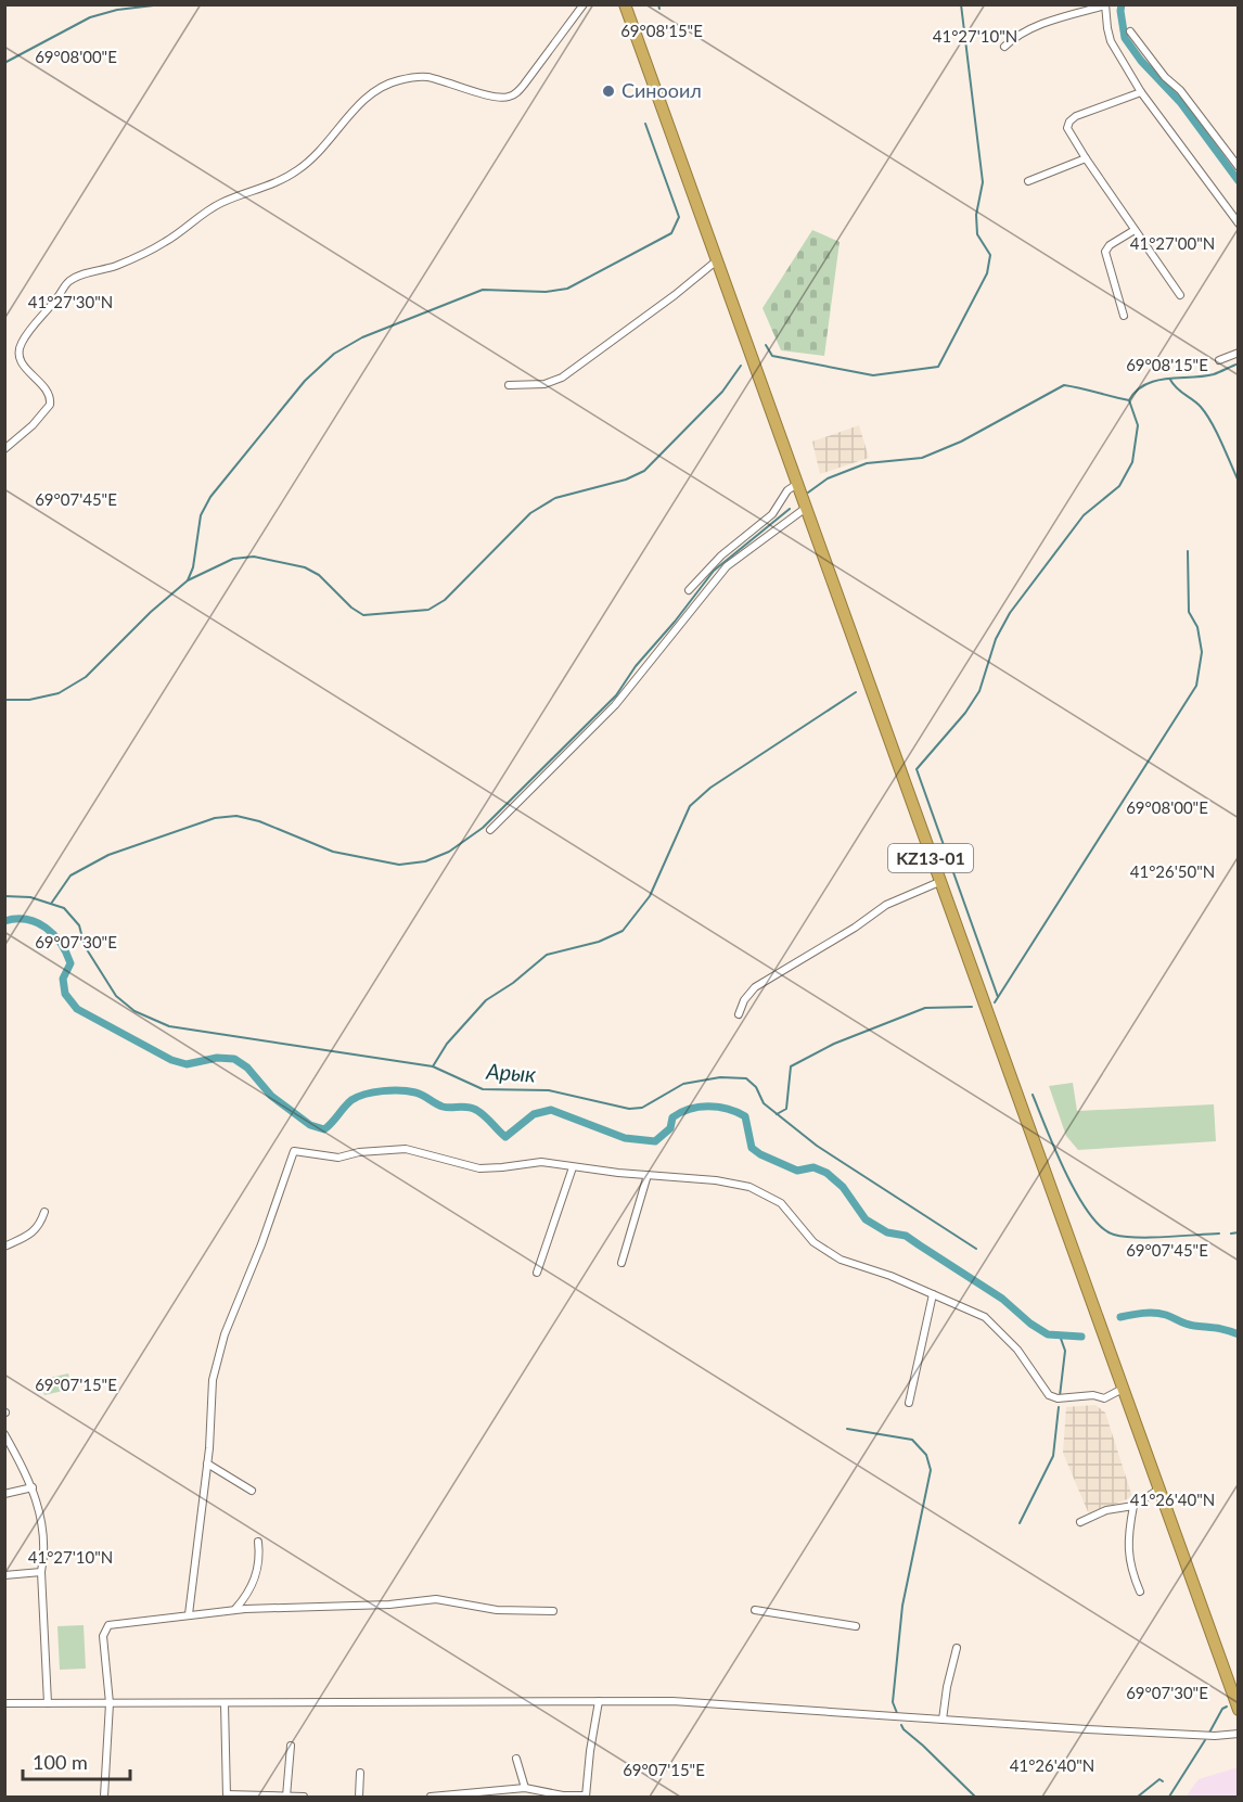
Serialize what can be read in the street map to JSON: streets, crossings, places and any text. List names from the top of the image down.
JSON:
{
  "streets": {
    "highway": ["KZ13-01"]
  },
  "water": ["Арык"],
  "places": ["Синооил"],
  "scale_bar": "100 m",
  "coordinates": [
    "69°08'15\"E",
    "41°27'10\"N",
    "69°08'00\"E",
    "41°27'00\"N",
    "41°27'30\"N",
    "69°07'45\"E",
    "41°26'50\"N",
    "69°07'30\"E",
    "69°07'15\"E",
    "41°26'40\"N"
  ]
}
